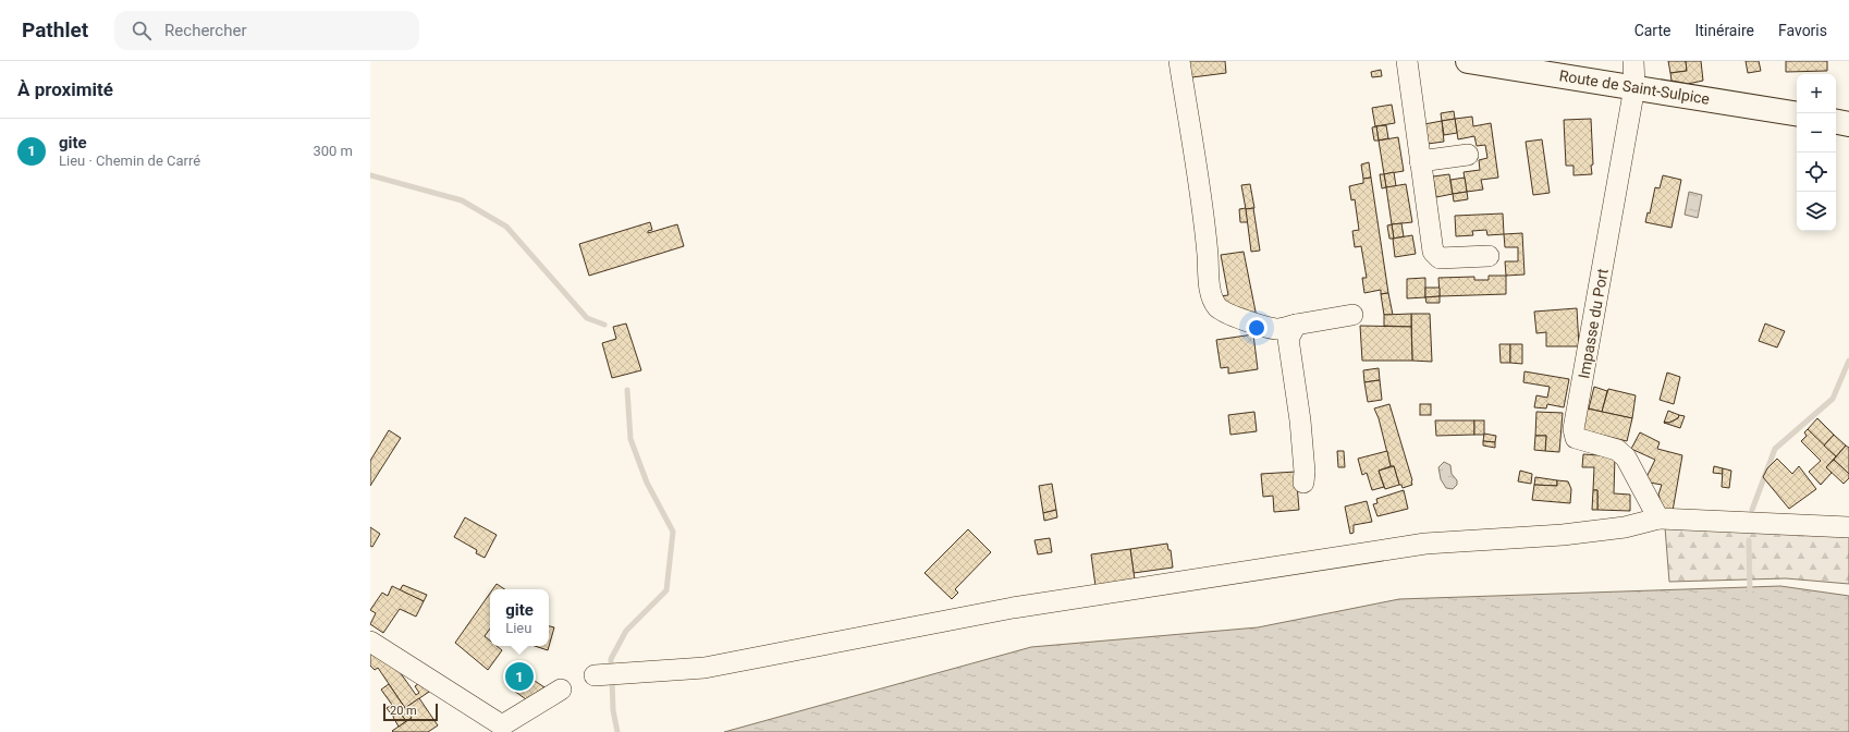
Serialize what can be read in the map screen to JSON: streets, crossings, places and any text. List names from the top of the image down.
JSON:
{
  "streets": {
    "main road": ["Route de Saint-Sulpice"],
    "street": ["Impasse du Port"]
  },
  "crossings": [
    ["Route de Saint-Sulpice", "Impasse du Port"]
  ],
  "scale_bar": "20 m",
  "page": {
    "header": "Pathlet",
    "search": "Rechercher",
    "nav": ["Carte", "Itinéraire", "Favoris"],
    "heading": "À proximité",
    "map_buttons": ["+", "−"],
    "list": [
      {
        "mark": "1",
        "name": "gite",
        "note": "Lieu · Chemin de Carré",
        "value": "300 m"
      }
    ],
    "popup": ["gite", "Lieu"],
    "pins": "1",
    "scale": "20 m"
  }
}
